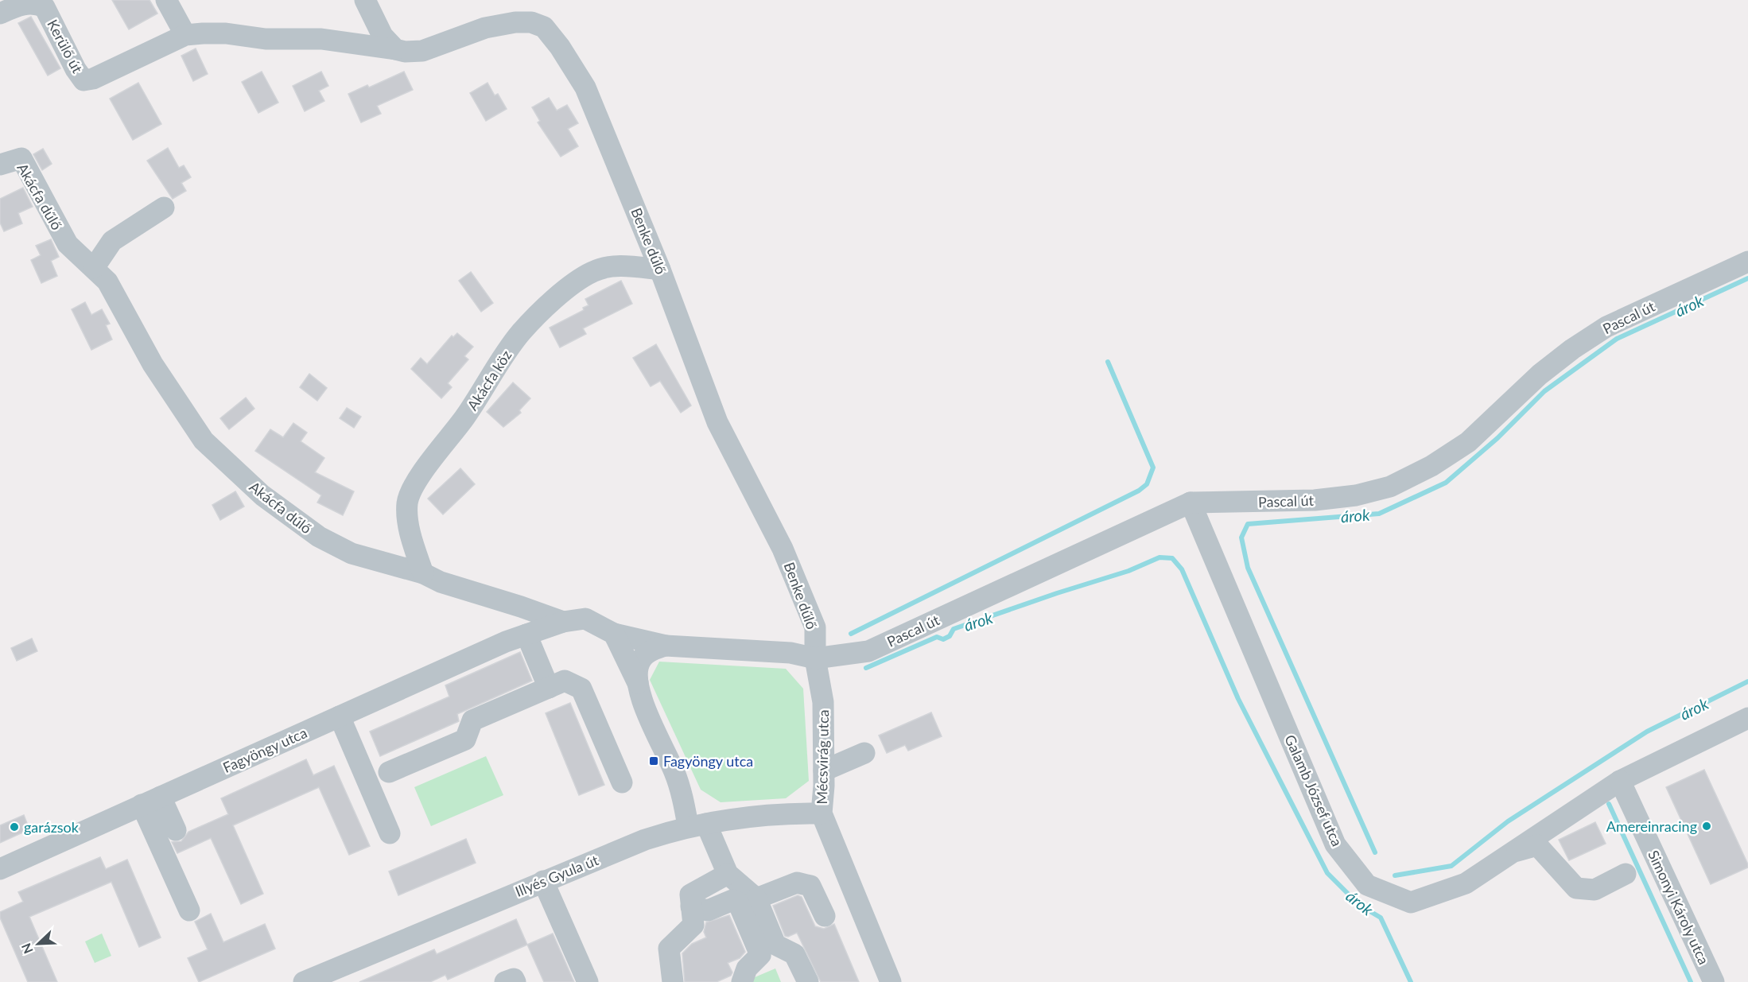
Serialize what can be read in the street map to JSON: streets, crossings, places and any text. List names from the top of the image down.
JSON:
{
  "streets": {
    "street": [
      "Kerülő út",
      "Akácfa dűlő",
      "Benke dűlő",
      "Pascal út",
      "Akácfa köz",
      "Fagyöngy utca",
      "Mécsvirág utca",
      "Galamb József utca",
      "Illyés Gyula út",
      "Simonyi Károly utca"
    ]
  },
  "crossings": [
    ["Kerülő út", "Benke dűlő"],
    ["Akácfa dűlő", "Akácfa köz"],
    ["Akácfa dűlő", "Fagyöngy utca"],
    ["Benke dűlő", "Pascal út"],
    ["Benke dűlő", "Akácfa köz"],
    ["Benke dűlő", "Fagyöngy utca"],
    ["Benke dűlő", "Mécsvirág utca"],
    ["Pascal út", "Fagyöngy utca"],
    ["Pascal út", "Mécsvirág utca"],
    ["Pascal út", "Galamb József utca"],
    ["Fagyöngy utca", "Mécsvirág utca"],
    ["Mécsvirág utca", "Illyés Gyula út"],
    ["Galamb József utca", "Simonyi Károly utca"]
  ],
  "water": ["árok"],
  "places": {
    "transit": ["Fagyöngy utca"],
    "other": ["Amereinracing", "garázsok"]
  },
  "north": "bottom left"
}
